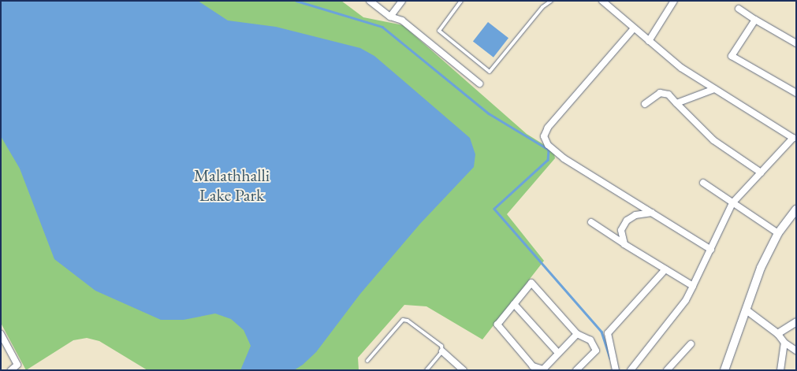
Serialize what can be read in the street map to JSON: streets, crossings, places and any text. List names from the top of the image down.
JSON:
{
  "parks": ["Malathhalli Lake Park"]
}
